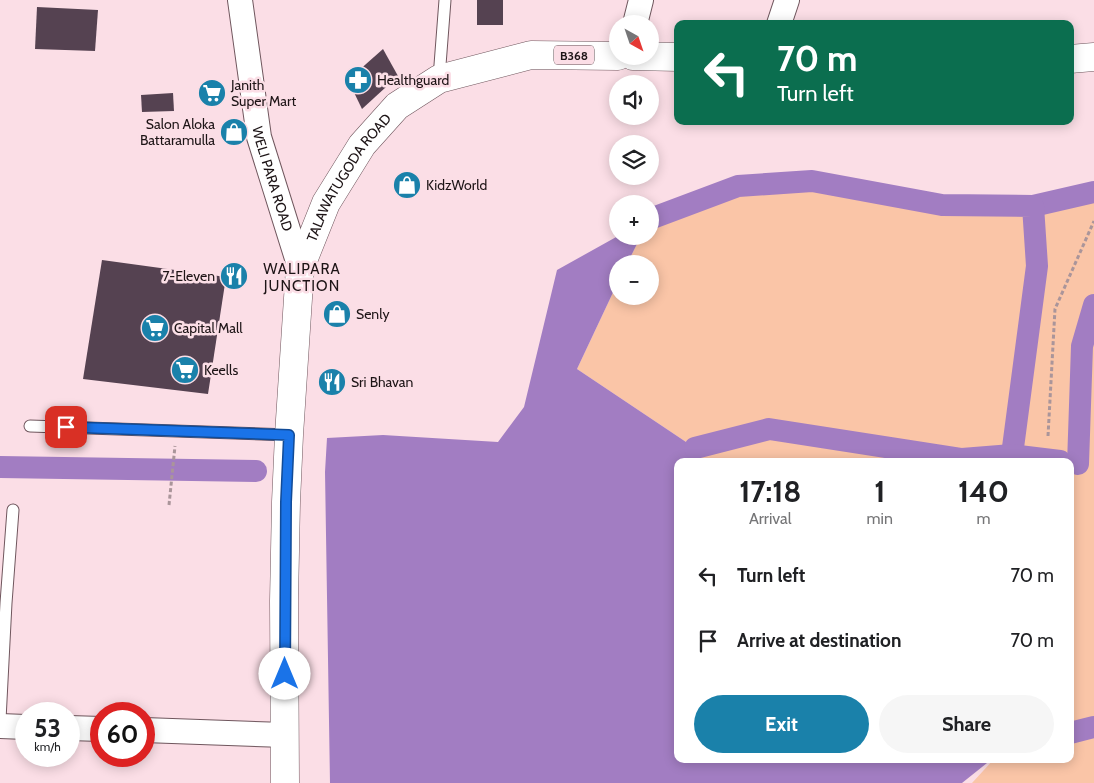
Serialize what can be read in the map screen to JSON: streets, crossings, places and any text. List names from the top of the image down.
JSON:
{
  "streets": {
    "main road": ["B368", "TALAWATUGODA ROAD"],
    "street": ["WELI PARA ROAD"]
  },
  "crossings": [
    ["WELI PARA ROAD", "TALAWATUGODA ROAD"]
  ],
  "districts": ["WALIPARA JUNCTION"],
  "places": {
    "pharmacy": ["Healthguard"],
    "supermarket": ["Janith Super Mart", "Capital Mall", "Keells"],
    "shop": ["Salon Aloka Battaramulla", "KidzWorld", "Senly"],
    "restaurant": ["7-Eleven", "Sri Bhavan"]
  },
  "north": "bottom right",
  "page": {
    "map_buttons": ["+", "−"],
    "turn": ["70 m", "Turn left"],
    "eta": [
      "17:18",
      "Arrival",
      "1",
      "min",
      "140",
      "m"
    ],
    "list": [
      {
        "name": "Turn left",
        "value": "70 m"
      },
      {
        "name": "Arrive at destination",
        "value": "70 m"
      }
    ],
    "buttons": ["Exit", "Share"],
    "speed": "53 km/h",
    "limit": "60"
  }
}
